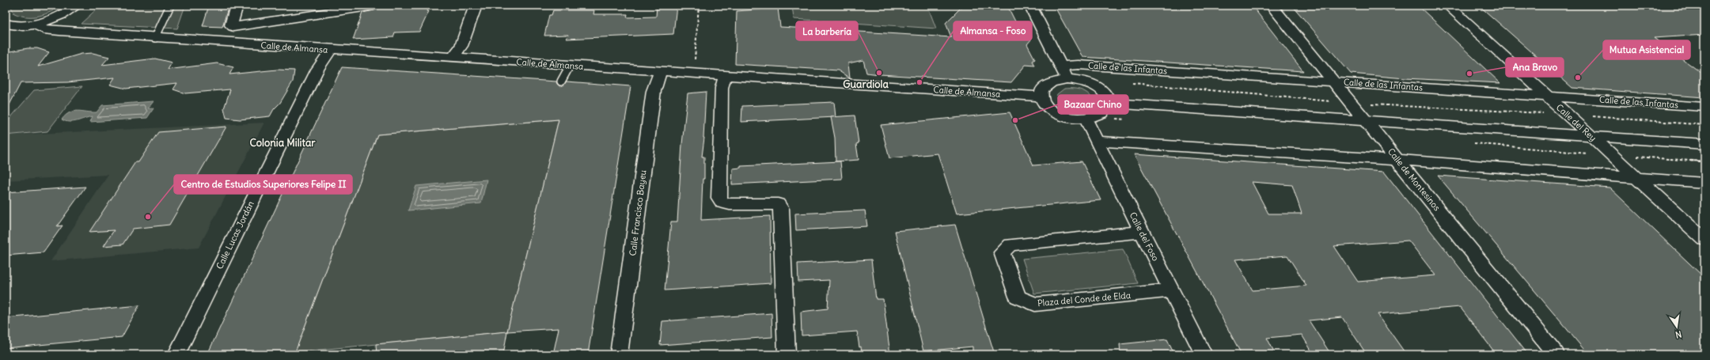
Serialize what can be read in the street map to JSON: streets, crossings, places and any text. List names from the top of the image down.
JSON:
{
  "streets": {
    "street": [
      "Calle de Almansa",
      "Calle de las Infantas",
      "Calle del Rey",
      "Calle de Montesinos",
      "Calle Francisco Bayeu",
      "Calle Lucas Jordán",
      "Calle del Foso",
      "Plaza del Conde de Elda"
    ]
  },
  "crossings": [
    ["Calle de Almansa", "Calle Francisco Bayeu"],
    ["Calle de Almansa", "Calle Lucas Jordán"],
    ["Calle de Almansa", "Calle del Foso"],
    ["Calle de las Infantas", "Calle del Rey"],
    ["Calle de las Infantas", "Calle de Montesinos"],
    ["Calle del Foso", "Plaza del Conde de Elda"]
  ],
  "districts": ["Guardiola", "Colonia Militar"],
  "places": [
    "La barbería",
    "Ana Bravo",
    "Mutua Asistencial",
    "Almansa - Foso",
    "Bazaar Chino",
    "Centro de Estudios Superiores Felipe II"
  ],
  "north": "bottom"
}
